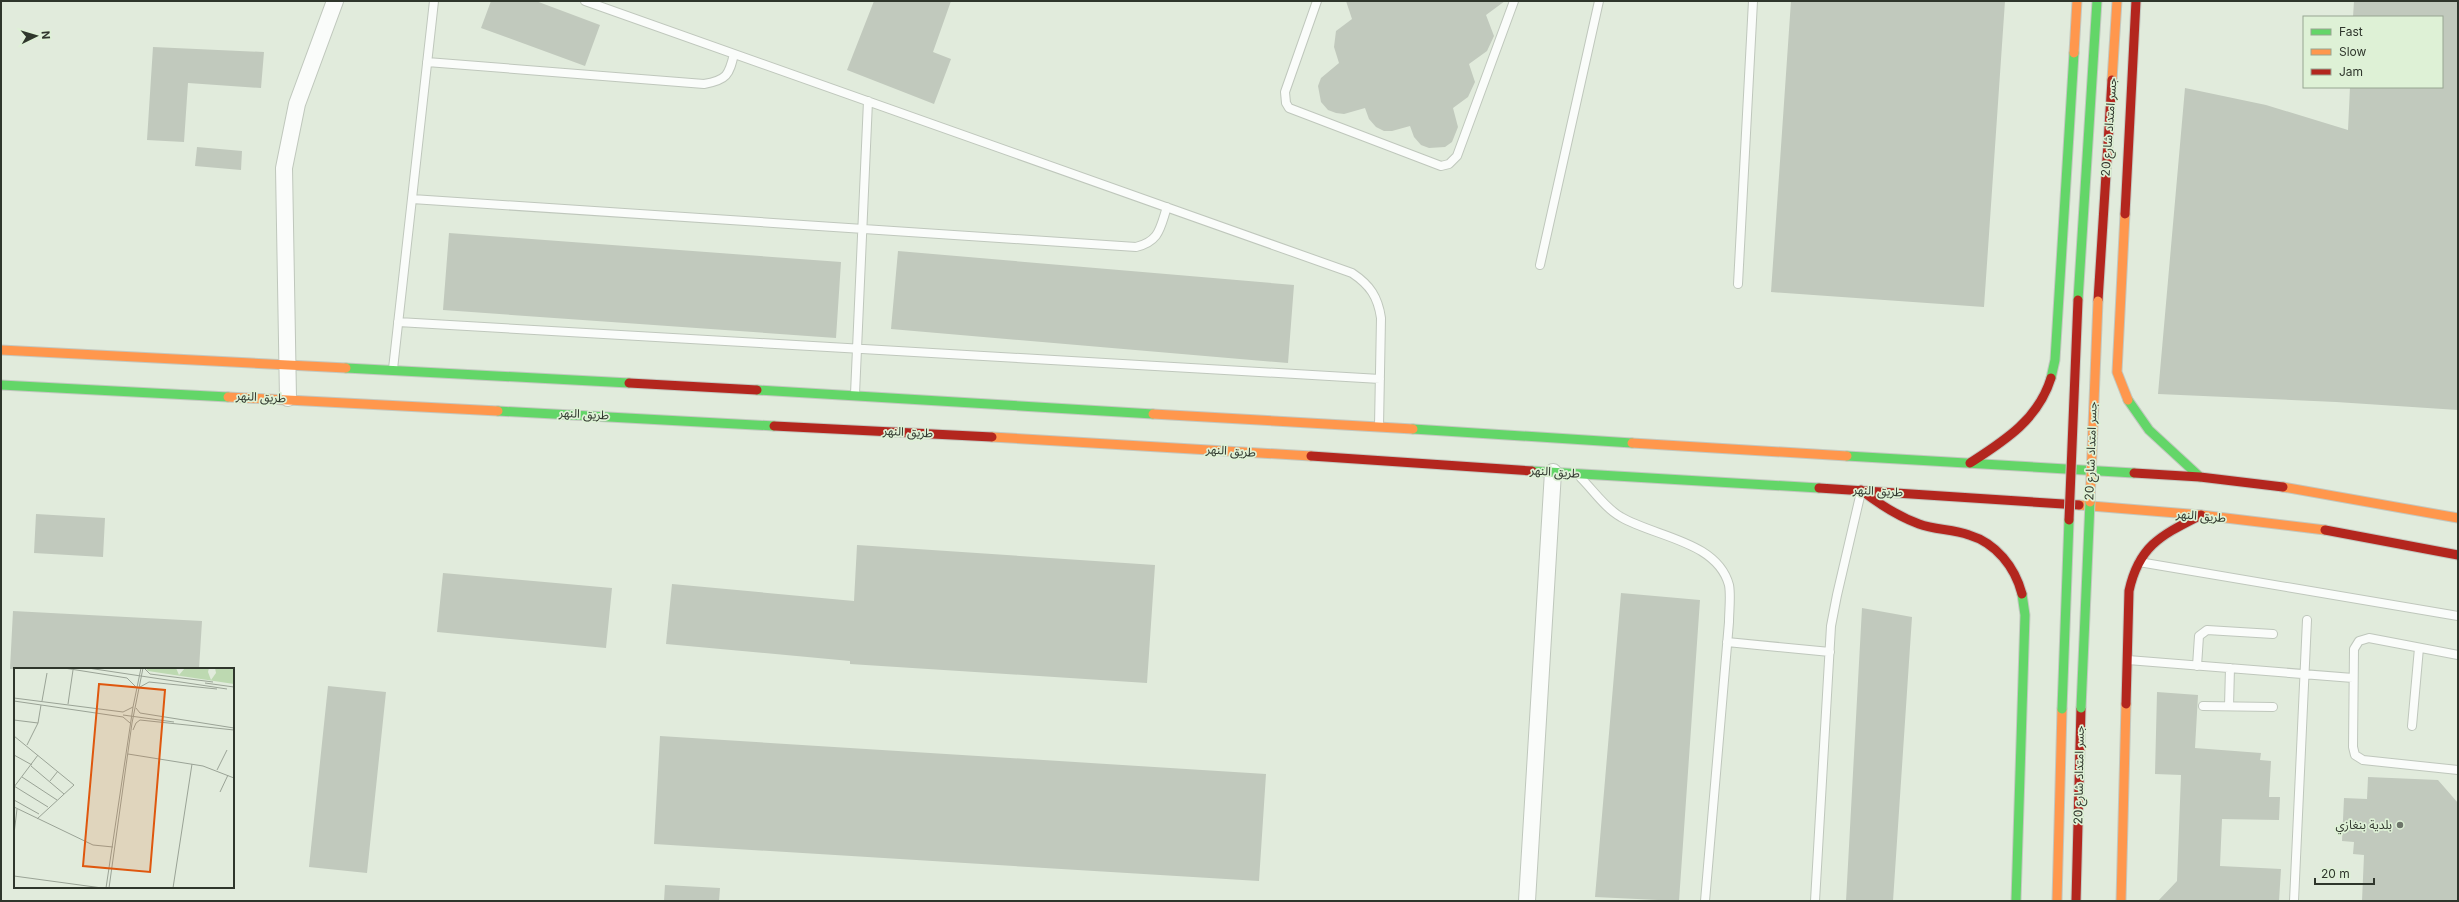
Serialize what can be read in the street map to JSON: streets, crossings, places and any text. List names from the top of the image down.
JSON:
{
  "streets": {
    "main road": ["جسر امتداد شارع 20", "طريق النهر"]
  },
  "places": ["بلدية بنغازي"],
  "legend": ["Fast", "Slow", "Jam"],
  "scale_bar": "20 m",
  "north": "right"
}
